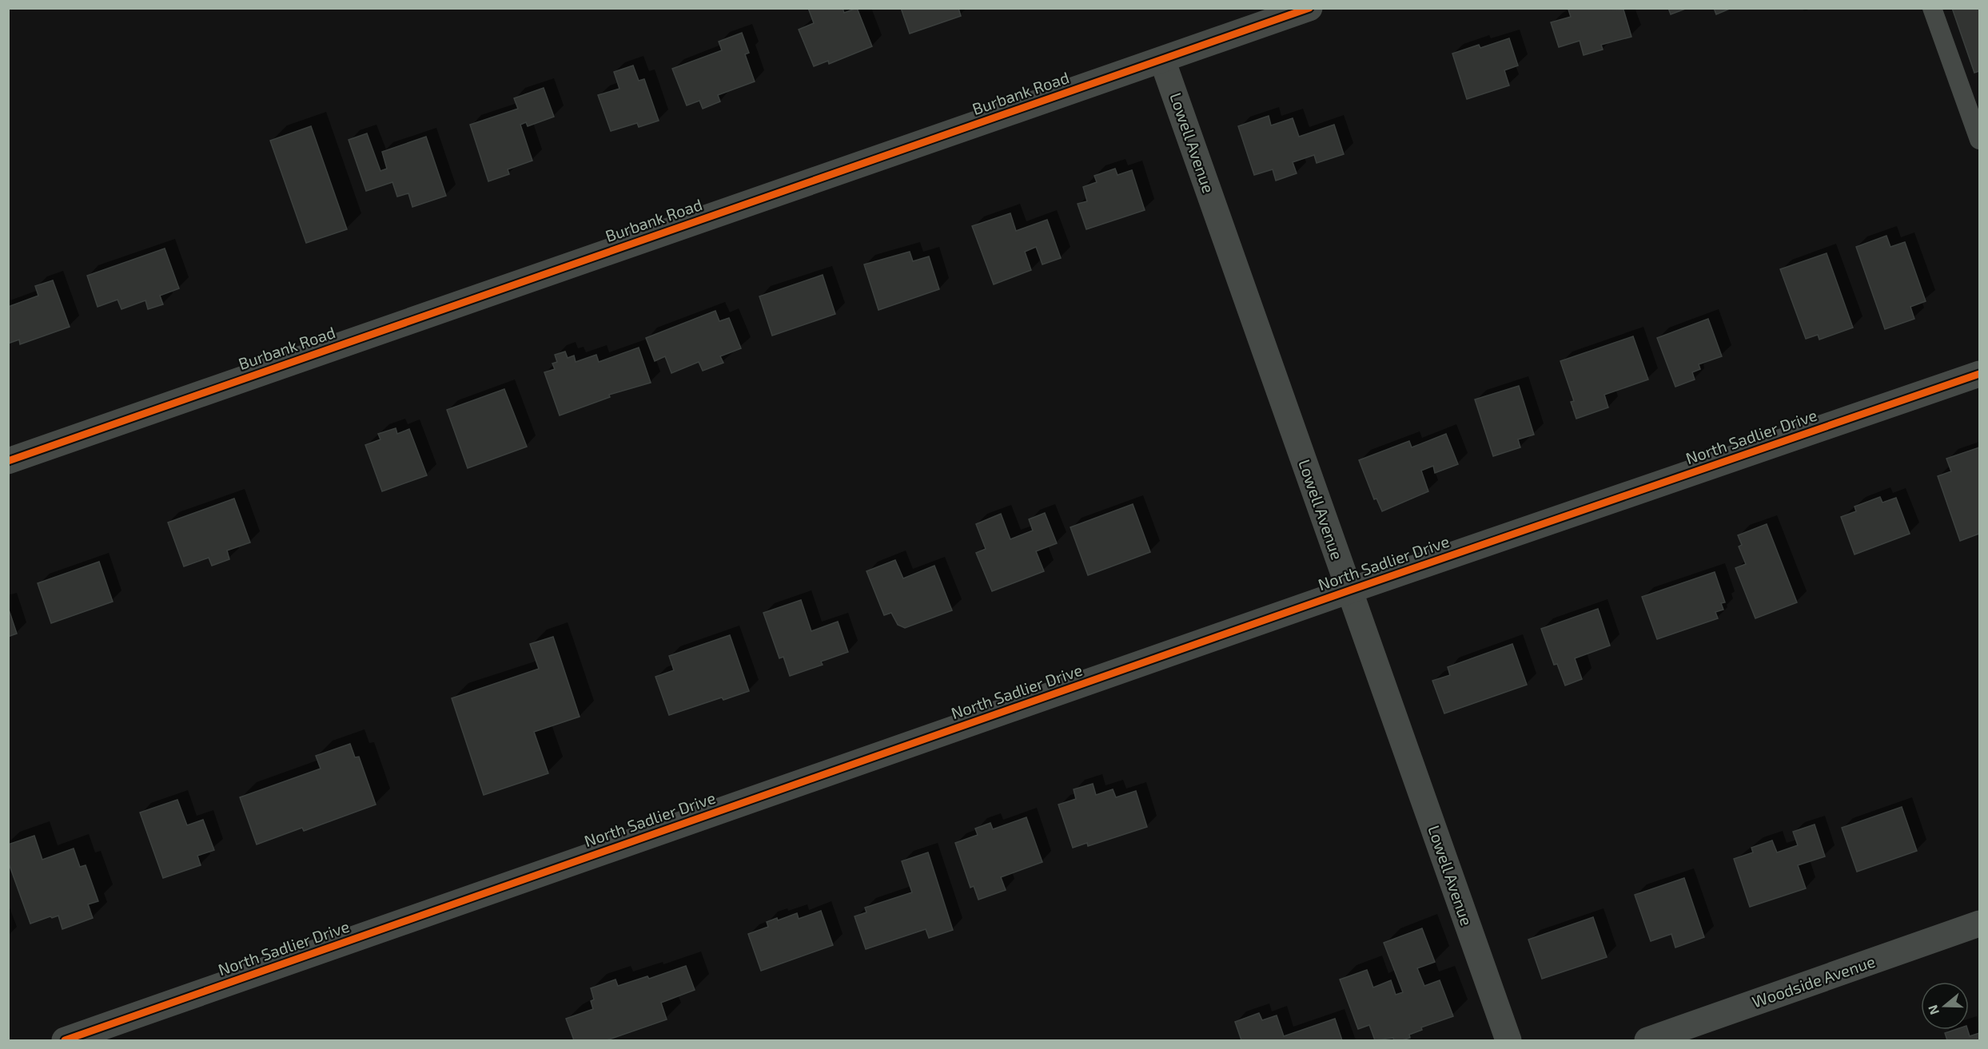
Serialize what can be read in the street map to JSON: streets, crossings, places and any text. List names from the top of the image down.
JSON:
{
  "streets": {
    "street": [
      "Burbank Road",
      "Lowell Avenue",
      "North Sadlier Drive",
      "Woodside Avenue"
    ]
  },
  "crossings": [
    ["Burbank Road", "Lowell Avenue"],
    ["Lowell Avenue", "North Sadlier Drive"]
  ],
  "north": "left"
}
